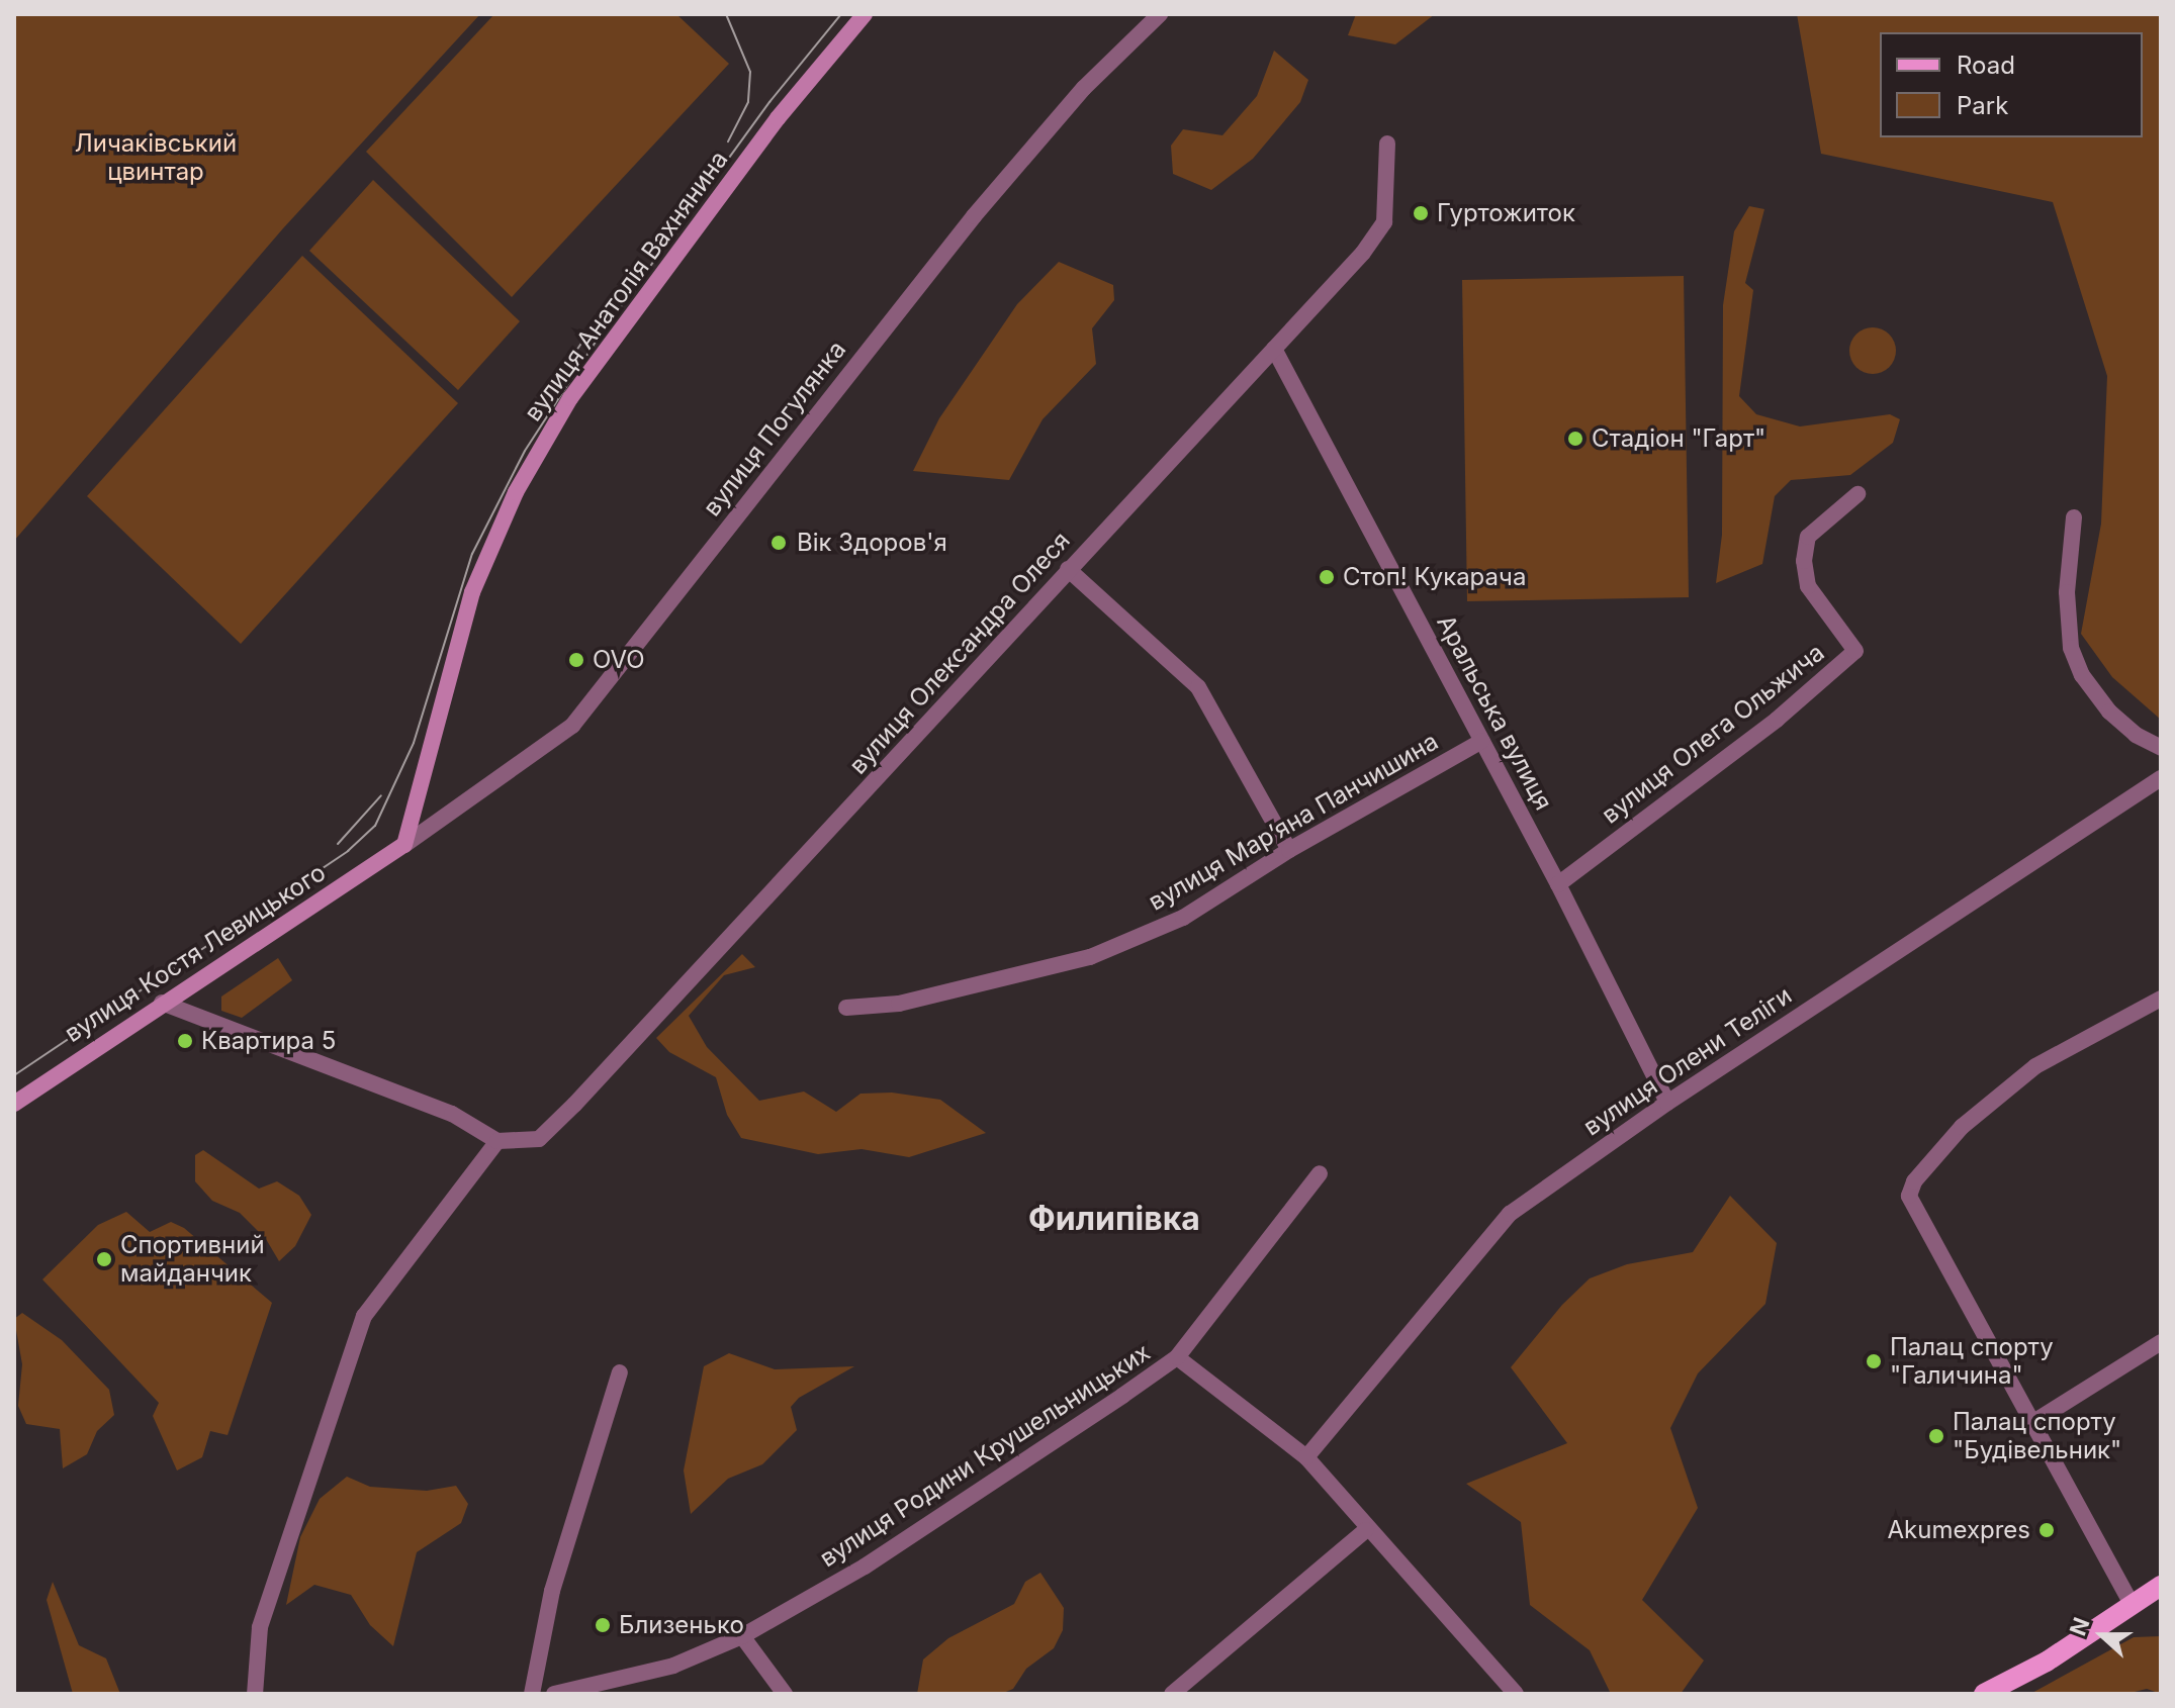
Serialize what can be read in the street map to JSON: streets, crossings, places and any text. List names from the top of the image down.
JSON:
{
  "streets": {
    "street": [
      "вулиця Анатолія Вахнянина",
      "вулиця Погулянка",
      "вулиця Олександра Олеся",
      "Аральська вулиця",
      "вулиця Олега Ольжича",
      "вулиця Марʼяна Панчишина",
      "вулиця Костя Левицького",
      "вулиця Олени Теліги",
      "вулиця Родини Крушельницьких"
    ]
  },
  "crossings": [
    ["вулиця Анатолія Вахнянина", "вулиця Погулянка"],
    ["вулиця Анатолія Вахнянина", "вулиця Костя Левицького"],
    ["вулиця Погулянка", "вулиця Костя Левицького"],
    ["вулиця Олександра Олеся", "Аральська вулиця"],
    ["Аральська вулиця", "вулиця Олега Ольжича"],
    ["Аральська вулиця", "вулиця Марʼяна Панчишина"],
    ["Аральська вулиця", "вулиця Олени Теліги"],
    ["вулиця Олени Теліги", "вулиця Родини Крушельницьких"]
  ],
  "districts": ["Филипівка"],
  "parks": ["Личаківський цвинтар"],
  "places": [
    "Гуртожиток",
    "Стадіон \"Гарт\"",
    "Вік Здоров'я",
    "Стоп! Кукарача",
    "OVO",
    "Квартира 5",
    "Спортивний майданчик",
    "Палац спорту \"Галичина\"",
    "Палац спорту \"Будівельник\"",
    "Akumexpres",
    "Близенько"
  ],
  "legend": ["Road", "Park"],
  "north": "left"
}
